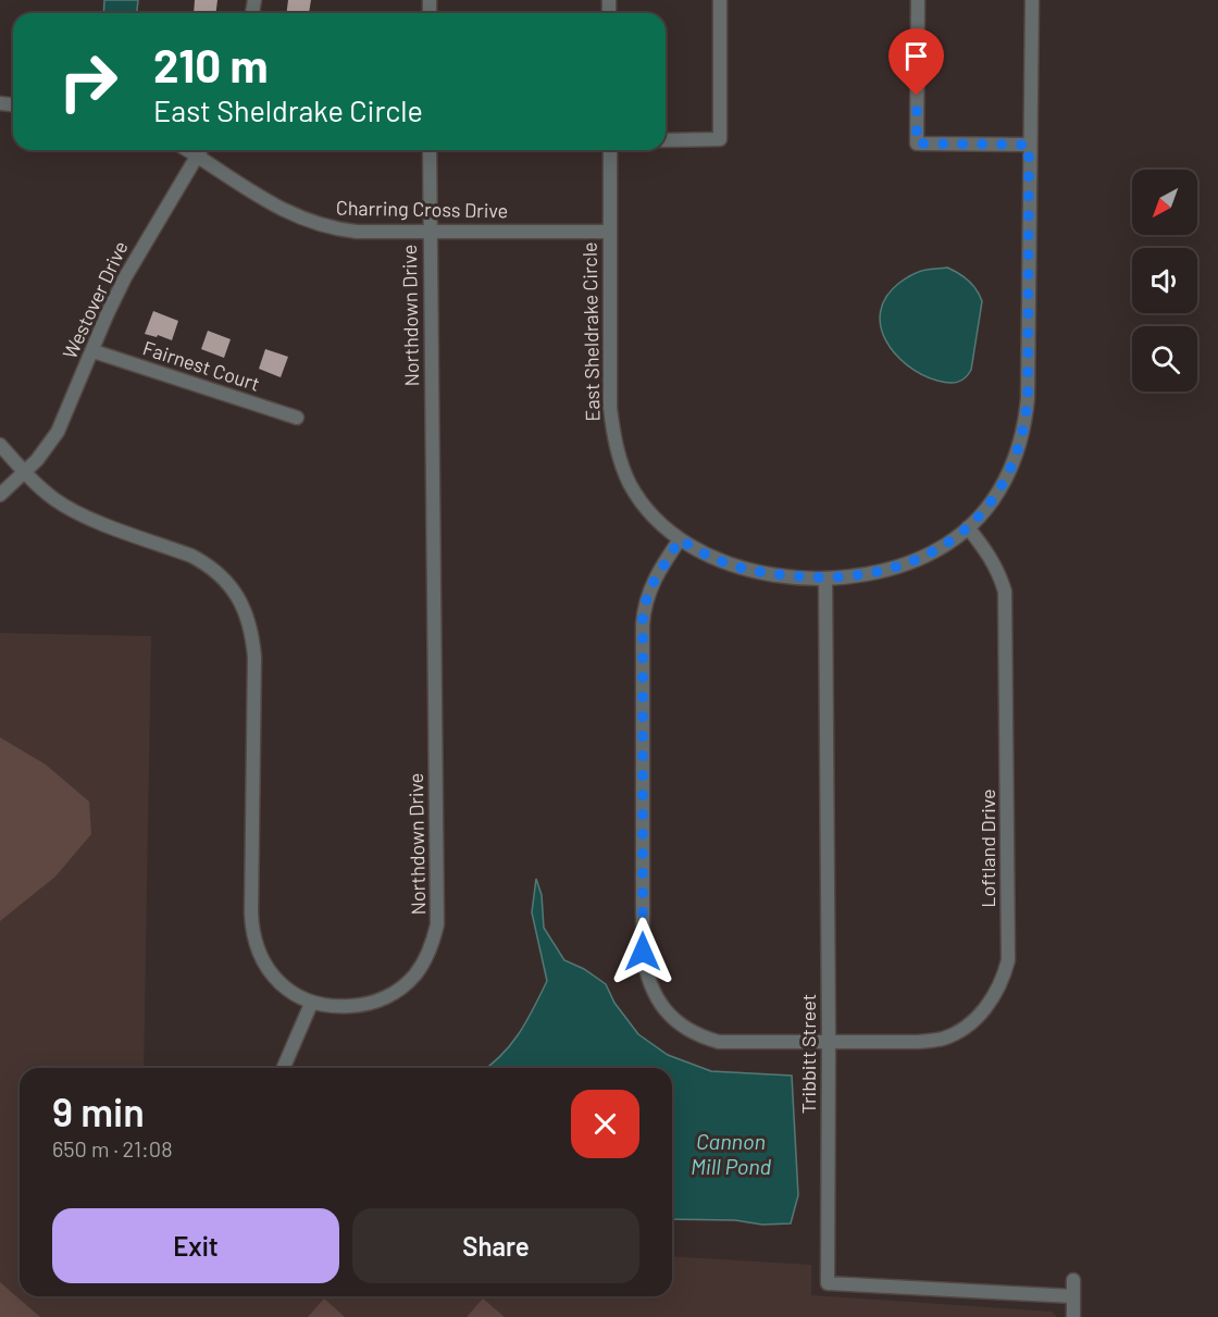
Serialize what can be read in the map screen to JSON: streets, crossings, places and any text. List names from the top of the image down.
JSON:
{
  "streets": {
    "street": [
      "Charring Cross Drive",
      "Westover Drive",
      "Northdown Drive",
      "East Sheldrake Circle",
      "Fairnest Court",
      "Loftland Drive",
      "Tribbitt Street"
    ]
  },
  "crossings": [
    ["Charring Cross Drive", "Westover Drive"],
    ["Charring Cross Drive", "Northdown Drive"],
    ["Charring Cross Drive", "East Sheldrake Circle"],
    ["Westover Drive", "Northdown Drive"],
    ["Westover Drive", "Fairnest Court"],
    ["East Sheldrake Circle", "Loftland Drive"],
    ["East Sheldrake Circle", "Tribbitt Street"],
    ["Loftland Drive", "Tribbitt Street"]
  ],
  "water": ["Cannon Mill Pond"],
  "north": "bottom left",
  "page": {
    "turn": ["210 m", "East Sheldrake Circle"],
    "heading": ["9 min", "650 m · 21:08"],
    "buttons": ["Exit", "Share"]
  }
}
